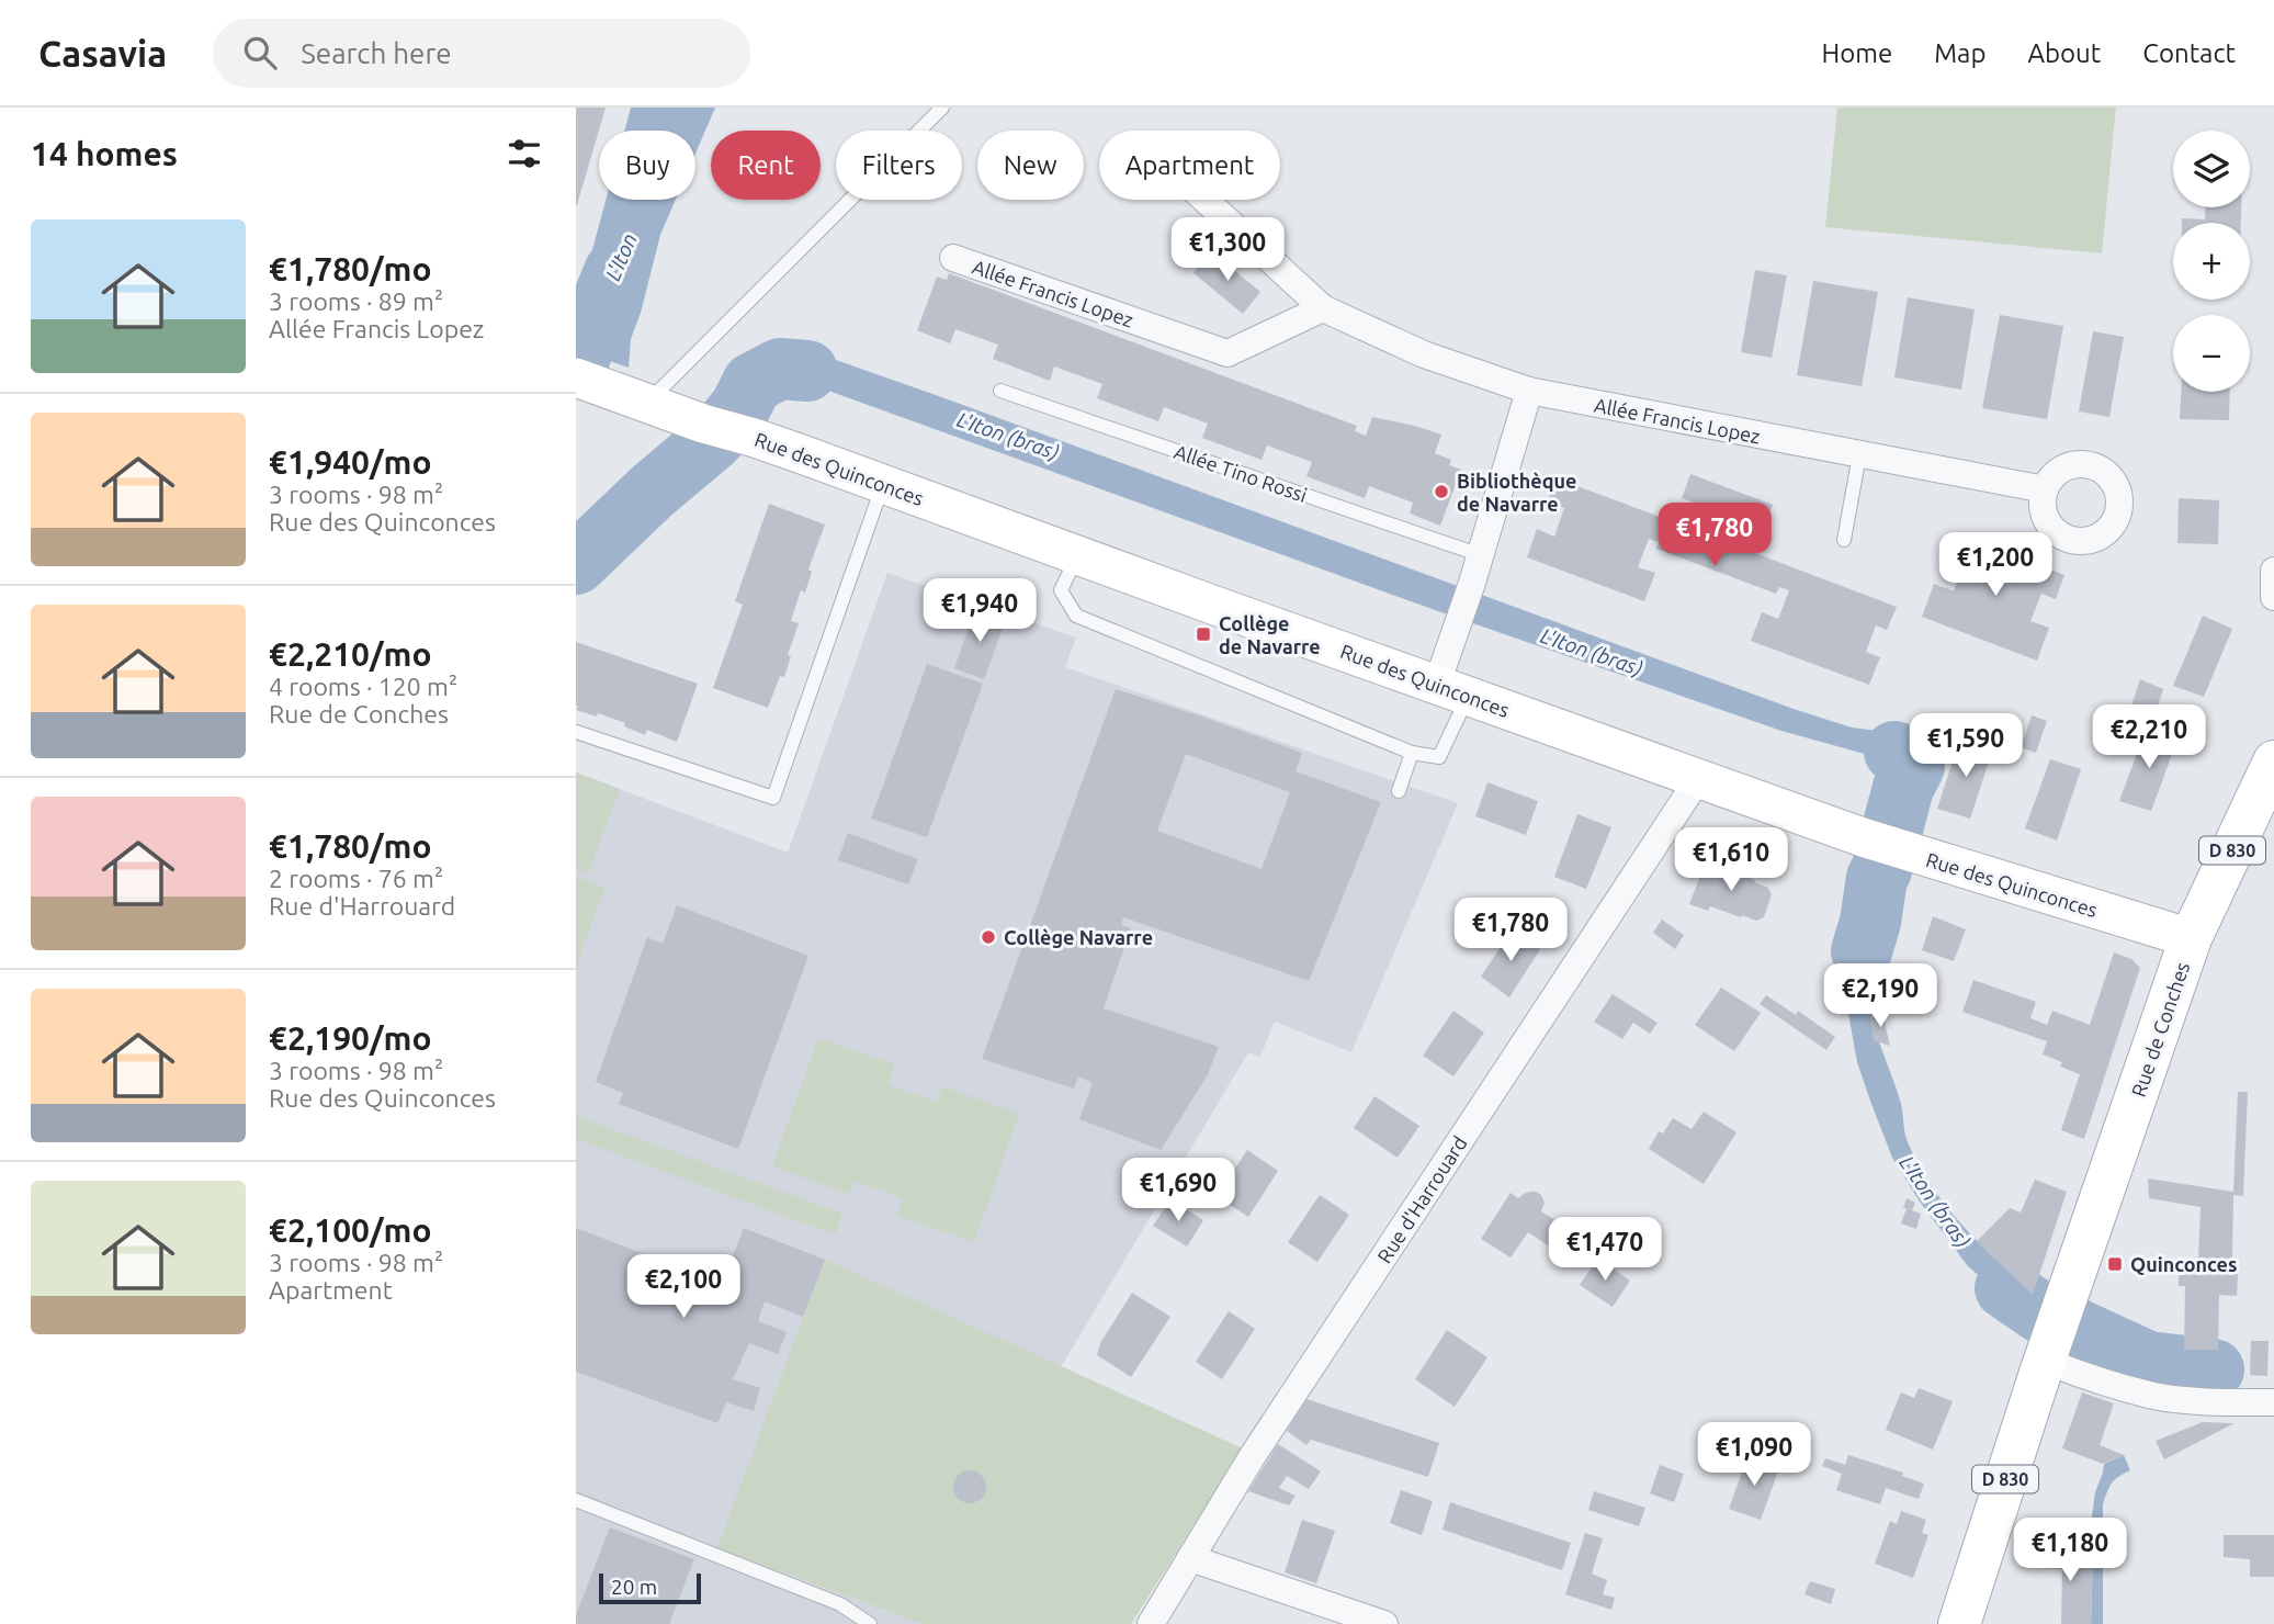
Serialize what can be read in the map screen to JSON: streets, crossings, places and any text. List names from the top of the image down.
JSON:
{
  "streets": {
    "main road": ["D 830", "Rue de Conches"],
    "street": ["Allée Francis Lopez", "Rue des Quinconces", "Rue d'Harrouard"],
    "lane": ["Allée Tino Rossi"]
  },
  "crossings": [
    ["Rue des Quinconces", "Rue de Conches"],
    ["Rue des Quinconces", "Rue d'Harrouard"]
  ],
  "water": ["L'Iton", "L'Iton (bras)"],
  "places": {
    "other": ["Bibliothèque de Navarre", "Collège Navarre"],
    "transit": ["Collège de Navarre", "Quinconces"]
  },
  "scale_bar": "20 m",
  "page": {
    "header": "Casavia",
    "search": "Search here",
    "nav": [
      "Home",
      "Map",
      "About",
      "Contact"
    ],
    "heading": "14 homes",
    "map_buttons": ["+", "−"],
    "chip": [
      "Buy",
      "Rent",
      "Filters",
      "New",
      "Apartment"
    ],
    "list": [
      {
        "name": "€1,780/mo",
        "note": "3 rooms · 89 m² · Allée Francis Lopez"
      },
      {
        "name": "€1,940/mo",
        "note": "3 rooms · 98 m² · Rue des Quinconces"
      },
      {
        "name": "€2,210/mo",
        "note": "4 rooms · 120 m² · Rue de Conches"
      },
      {
        "name": "€1,780/mo",
        "note": "2 rooms · 76 m² · Rue d'Harrouard"
      },
      {
        "name": "€2,190/mo",
        "note": "3 rooms · 98 m² · Rue des Quinconces"
      },
      {
        "name": "€2,100/mo",
        "note": "3 rooms · 98 m² · Apartment"
      }
    ],
    "price": [
      "€1,300",
      "€1,780",
      "€1,200",
      "€1,940",
      "€2,210",
      "€1,590",
      "€1,610",
      "€1,780",
      "€2,190",
      "€1,690",
      "€1,470",
      "€2,100",
      "€1,090",
      "€1,180"
    ],
    "scale": "20 m"
  }
}
